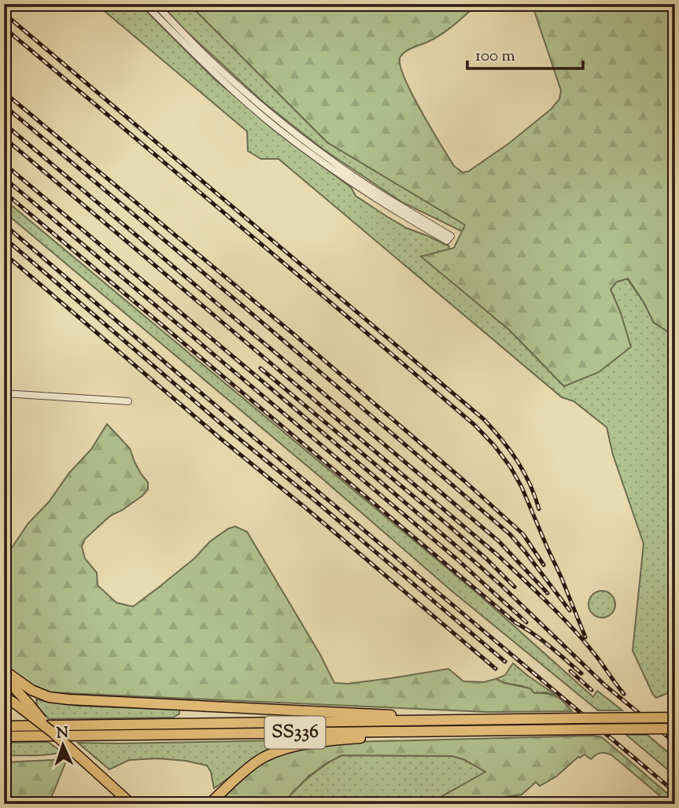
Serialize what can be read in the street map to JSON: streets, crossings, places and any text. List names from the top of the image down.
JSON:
{
  "streets": {
    "main road": ["SS336"]
  },
  "scale_bar": "100 m",
  "north": "top"
}
